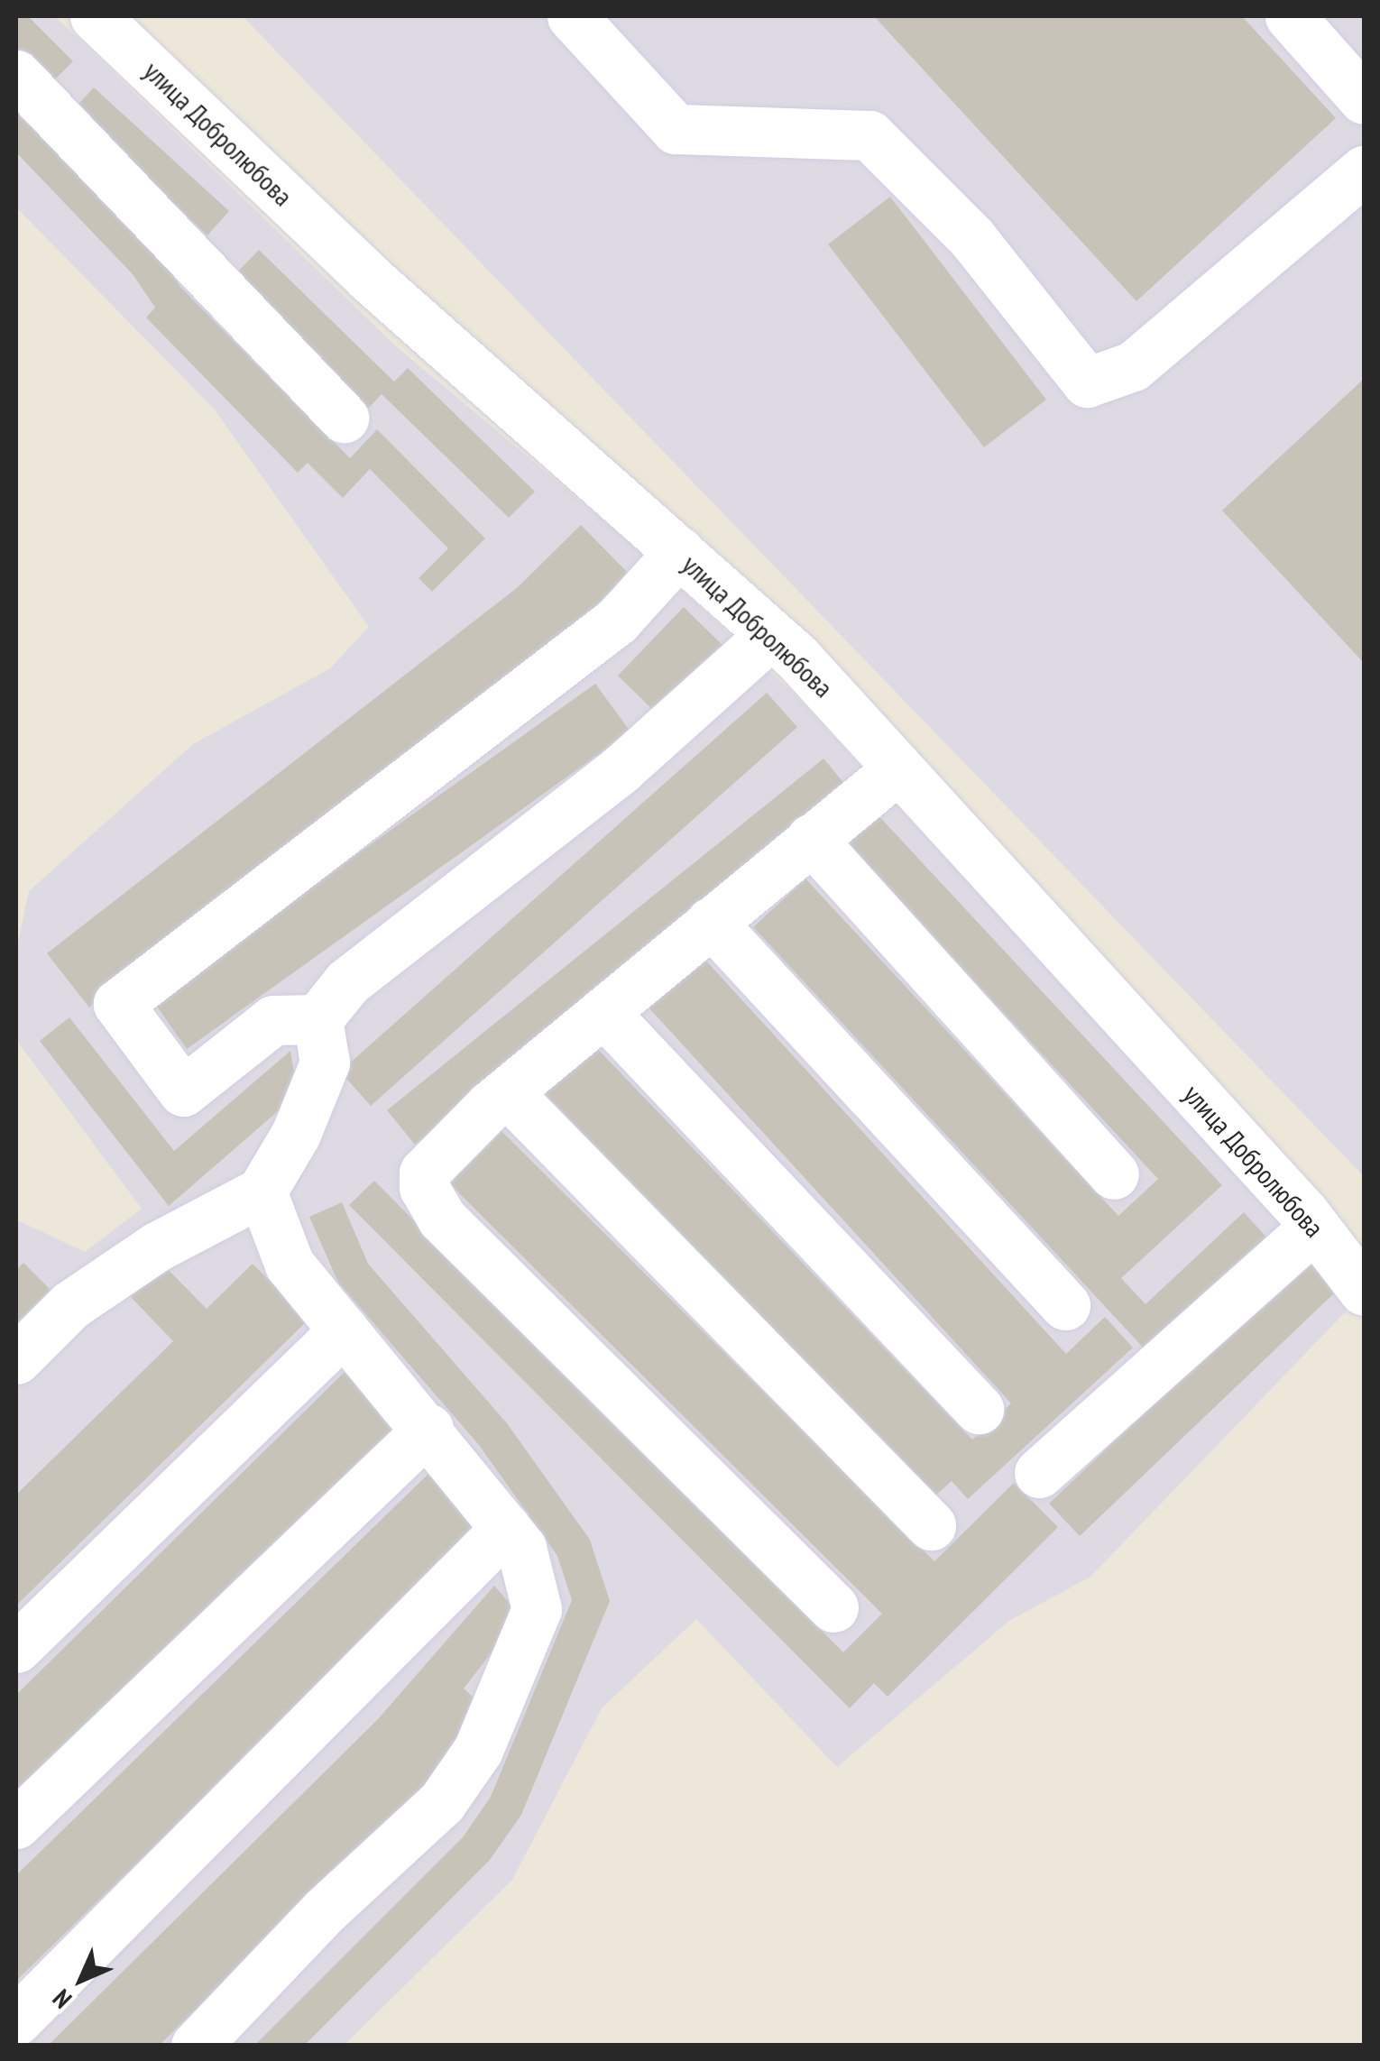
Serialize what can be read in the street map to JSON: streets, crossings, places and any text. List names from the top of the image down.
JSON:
{
  "streets": {
    "street": ["улица Добролюбова"]
  },
  "north": "bottom left"
}
